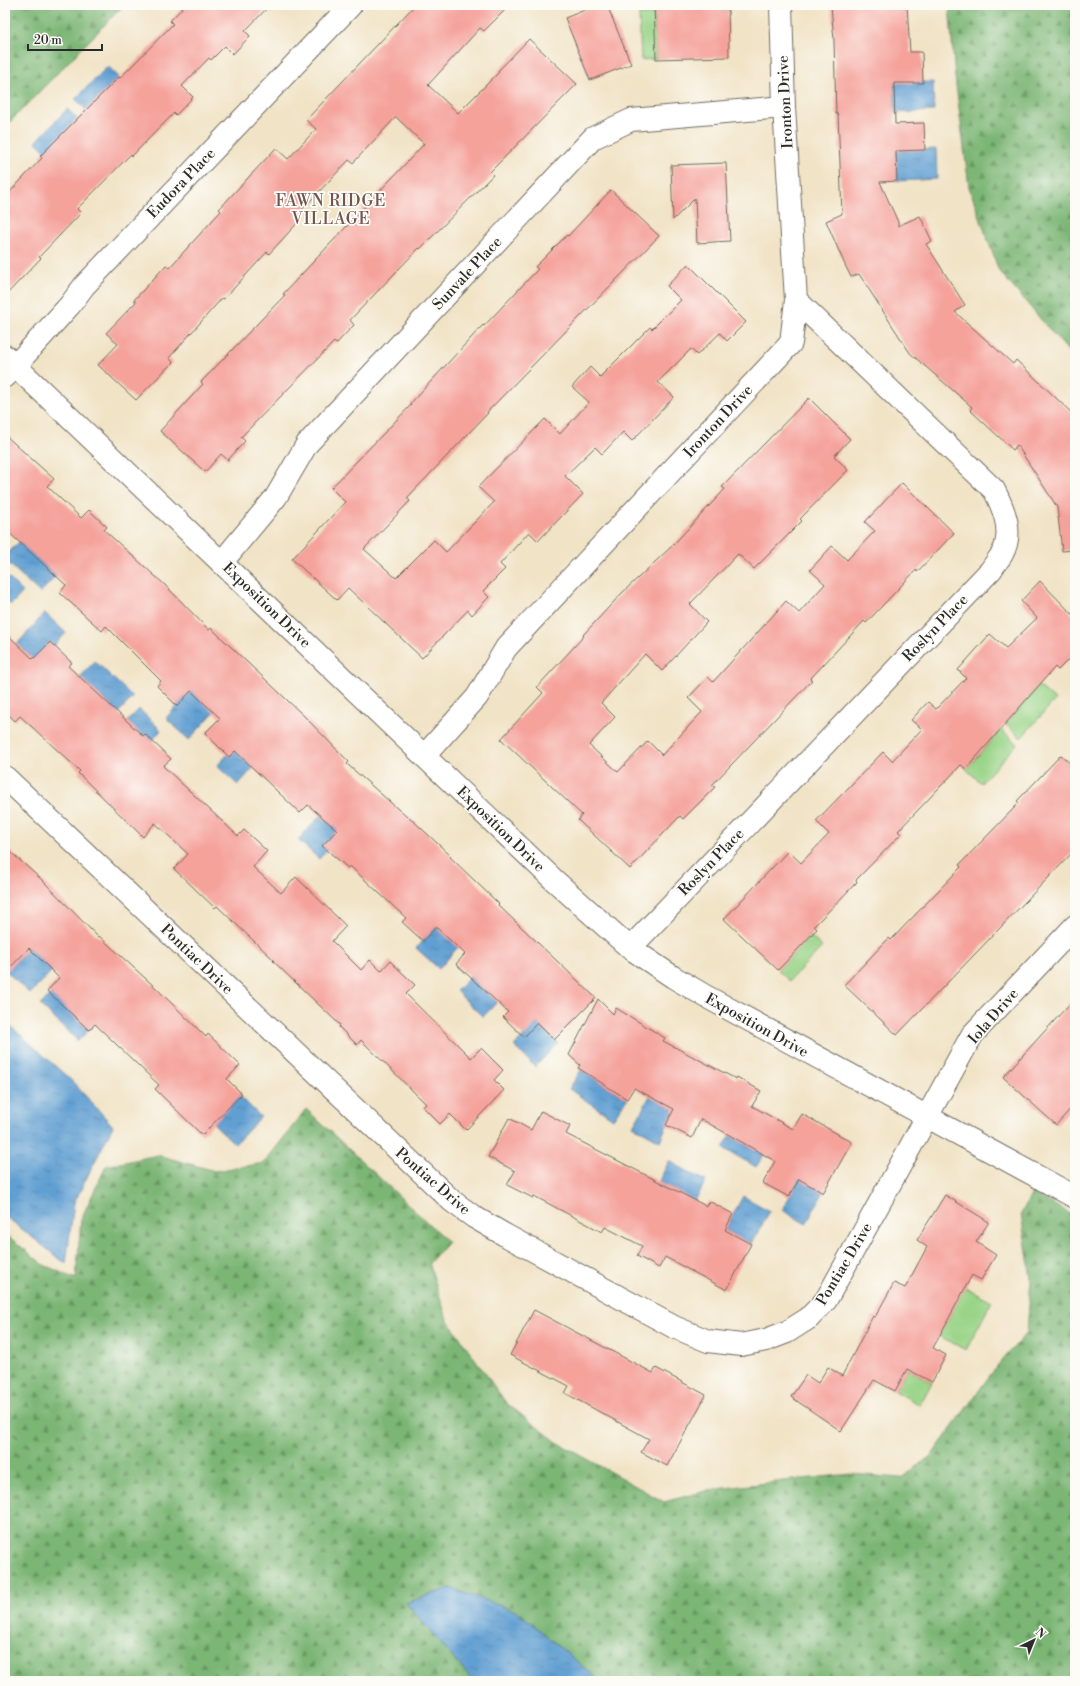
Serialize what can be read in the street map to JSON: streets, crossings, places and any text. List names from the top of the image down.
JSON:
{
  "streets": {
    "street": [
      "Ironton Drive",
      "Eudora Place",
      "Sunvale Place",
      "Exposition Drive",
      "Roslyn Place",
      "Pontiac Drive",
      "Iola Drive"
    ]
  },
  "crossings": [
    ["Ironton Drive", "Sunvale Place"],
    ["Ironton Drive", "Exposition Drive"],
    ["Ironton Drive", "Roslyn Place"],
    ["Eudora Place", "Exposition Drive"],
    ["Sunvale Place", "Exposition Drive"],
    ["Exposition Drive", "Roslyn Place"],
    ["Exposition Drive", "Pontiac Drive"],
    ["Exposition Drive", "Iola Drive"],
    ["Pontiac Drive", "Iola Drive"]
  ],
  "districts": ["FAWN RIDGE VILLAGE"],
  "scale_bar": "20 m",
  "north": "top right"
}
